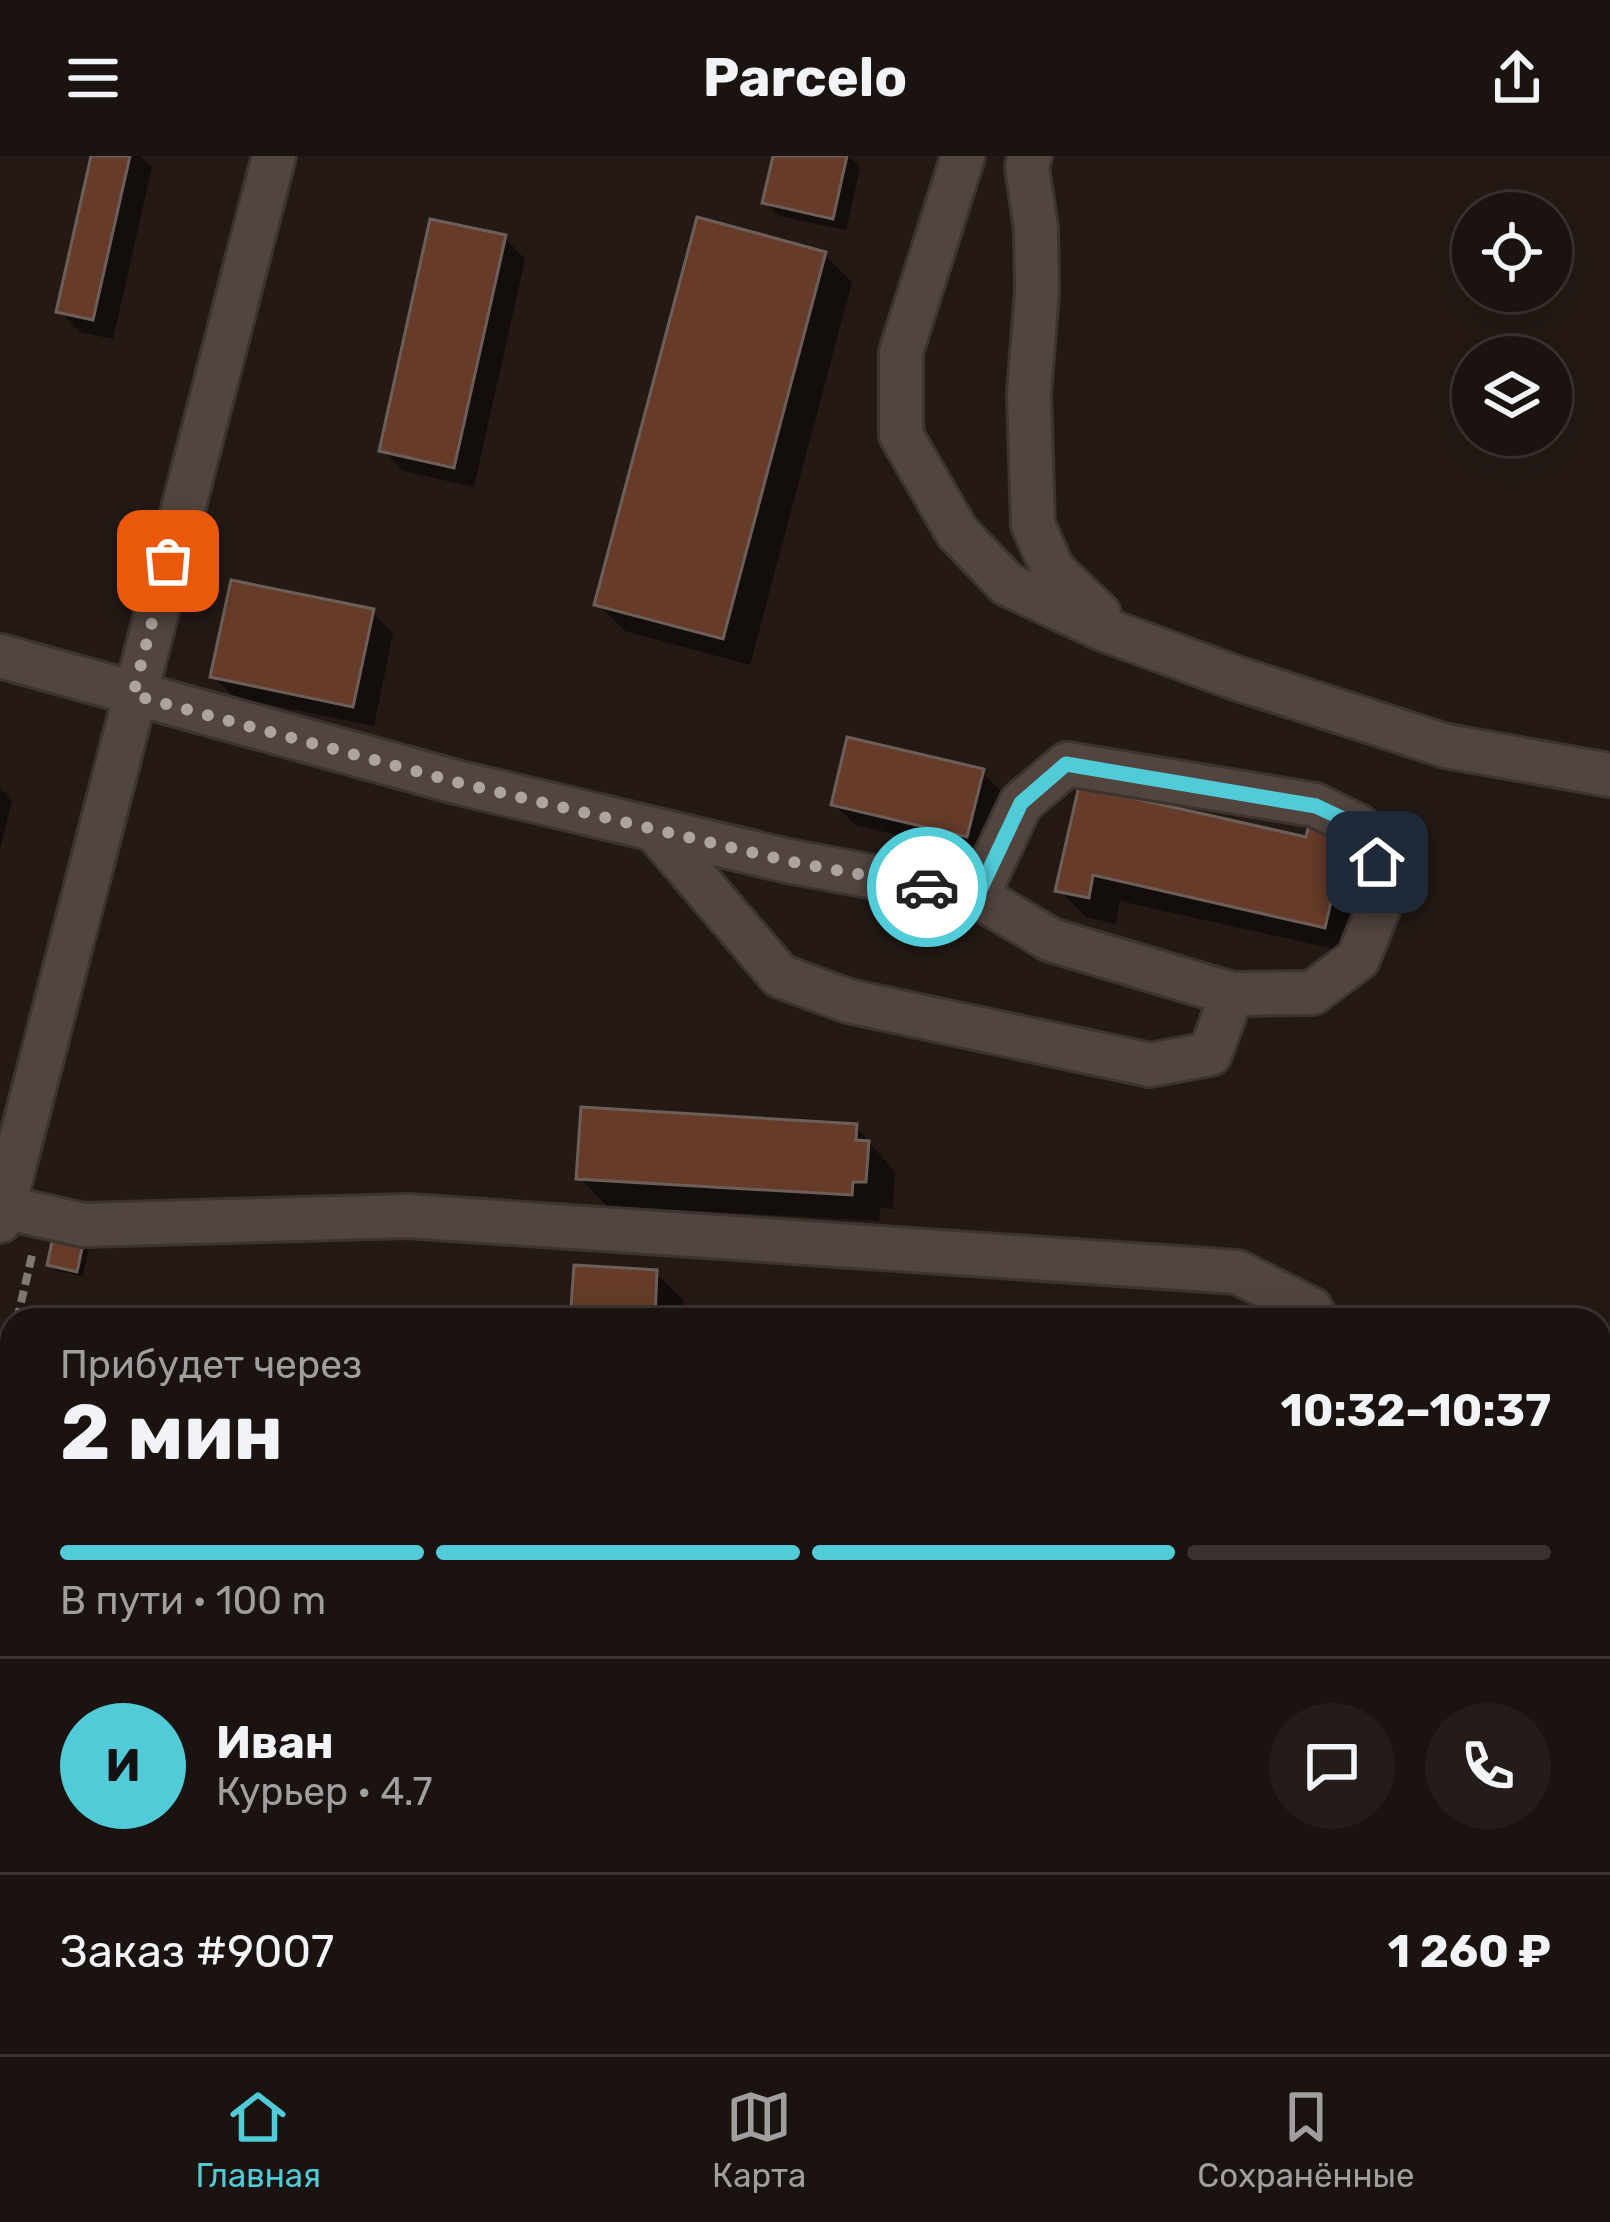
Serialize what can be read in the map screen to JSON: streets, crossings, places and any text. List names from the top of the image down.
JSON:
{
  "page": {
    "header": "Parcelo",
    "heading": ["2 мин", "Прибудет через", "10:32–10:37"],
    "panel": [
      "Иван",
      "Курьер · 4.7",
      "Заказ #9007",
      "1 260 ₽"
    ],
    "bar": "В пути · 100 m",
    "round": "И",
    "tabs": ["Главная", "Карта", "Сохранённые"]
  }
}
